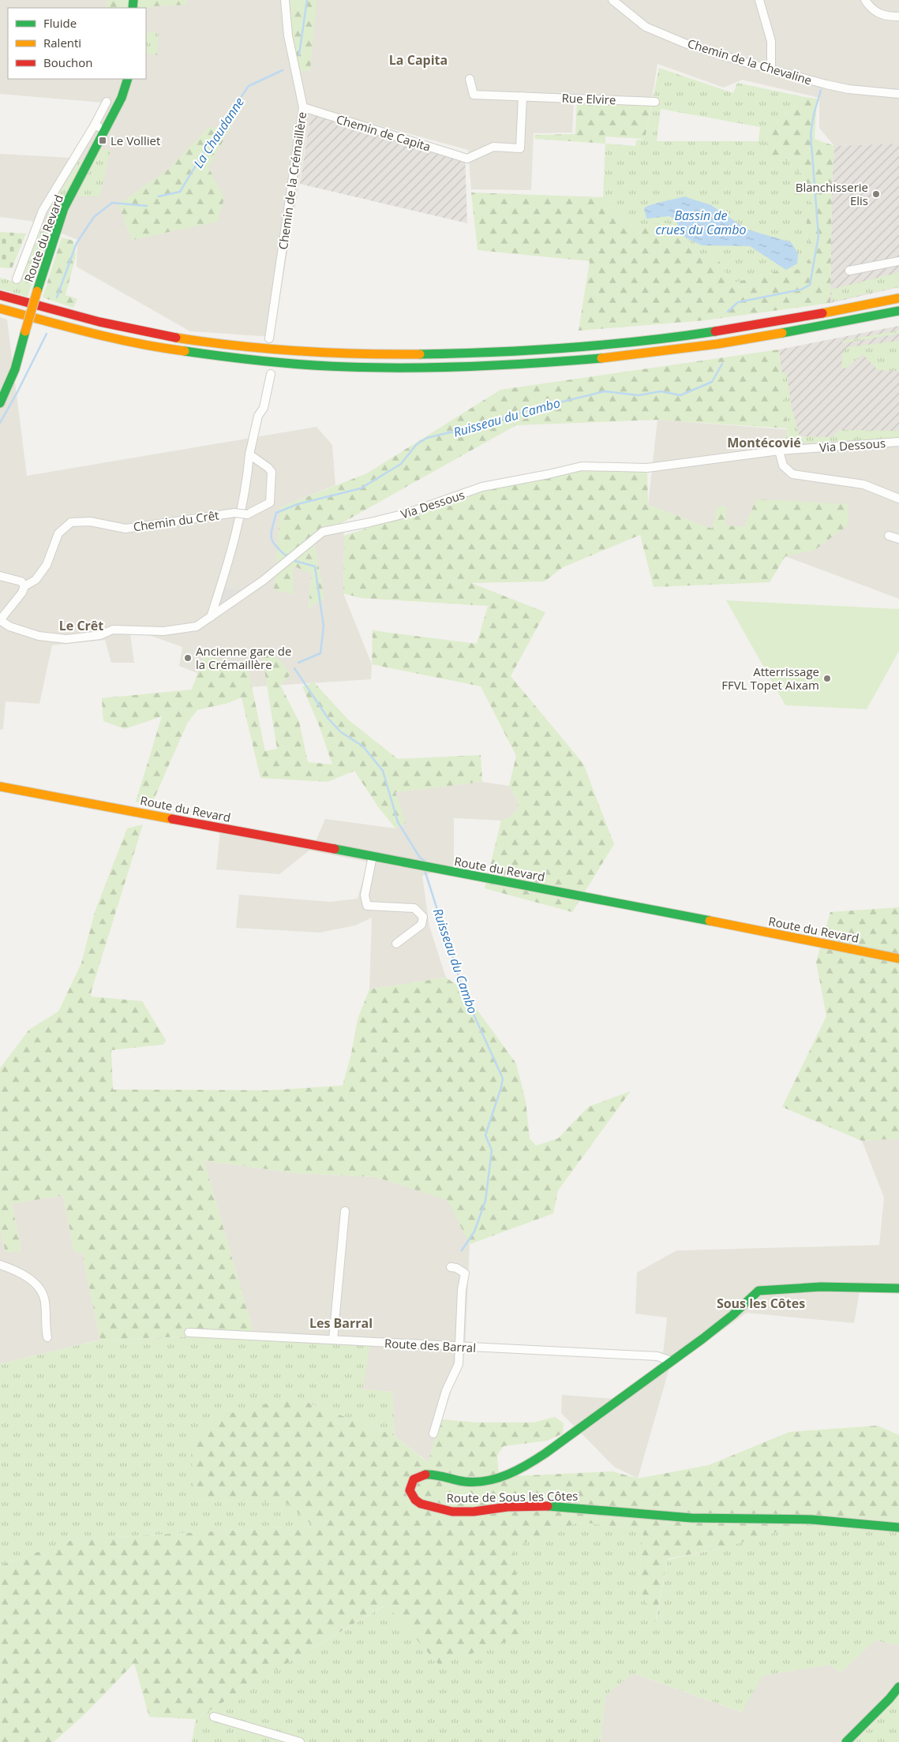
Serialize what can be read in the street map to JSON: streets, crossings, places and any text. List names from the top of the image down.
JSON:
{
  "streets": {
    "main road": ["Route du Revard", "Route de Sous les Côtes"],
    "street": [
      "Chemin de la Chevaline",
      "Rue Elvire",
      "Chemin de Capita",
      "Chemin de la Crémaillère",
      "Via Dessous",
      "Chemin du Crêt",
      "Route des Barral"
    ]
  },
  "crossings": [
    ["Rue Elvire", "Chemin de Capita"],
    ["Chemin de Capita", "Chemin de la Crémaillère"],
    ["Via Dessous", "Chemin du Crêt"],
    ["Route des Barral", "Route de Sous les Côtes"]
  ],
  "districts": [
    "La Capita",
    "Montécovié",
    "Le Crêt",
    "Sous les Côtes",
    "Les Barral"
  ],
  "water": ["La Chaudanne", "Bassin de crues du Cambo", "Ruisseau du Cambo"],
  "places": {
    "transit": ["Le Volliet"],
    "other": ["Blanchisserie Elis", "Ancienne gare de la Crémaillère", "Atterrissage FFVL Topet Aixam"]
  },
  "legend": ["Fluide", "Ralenti", "Bouchon"]
}
